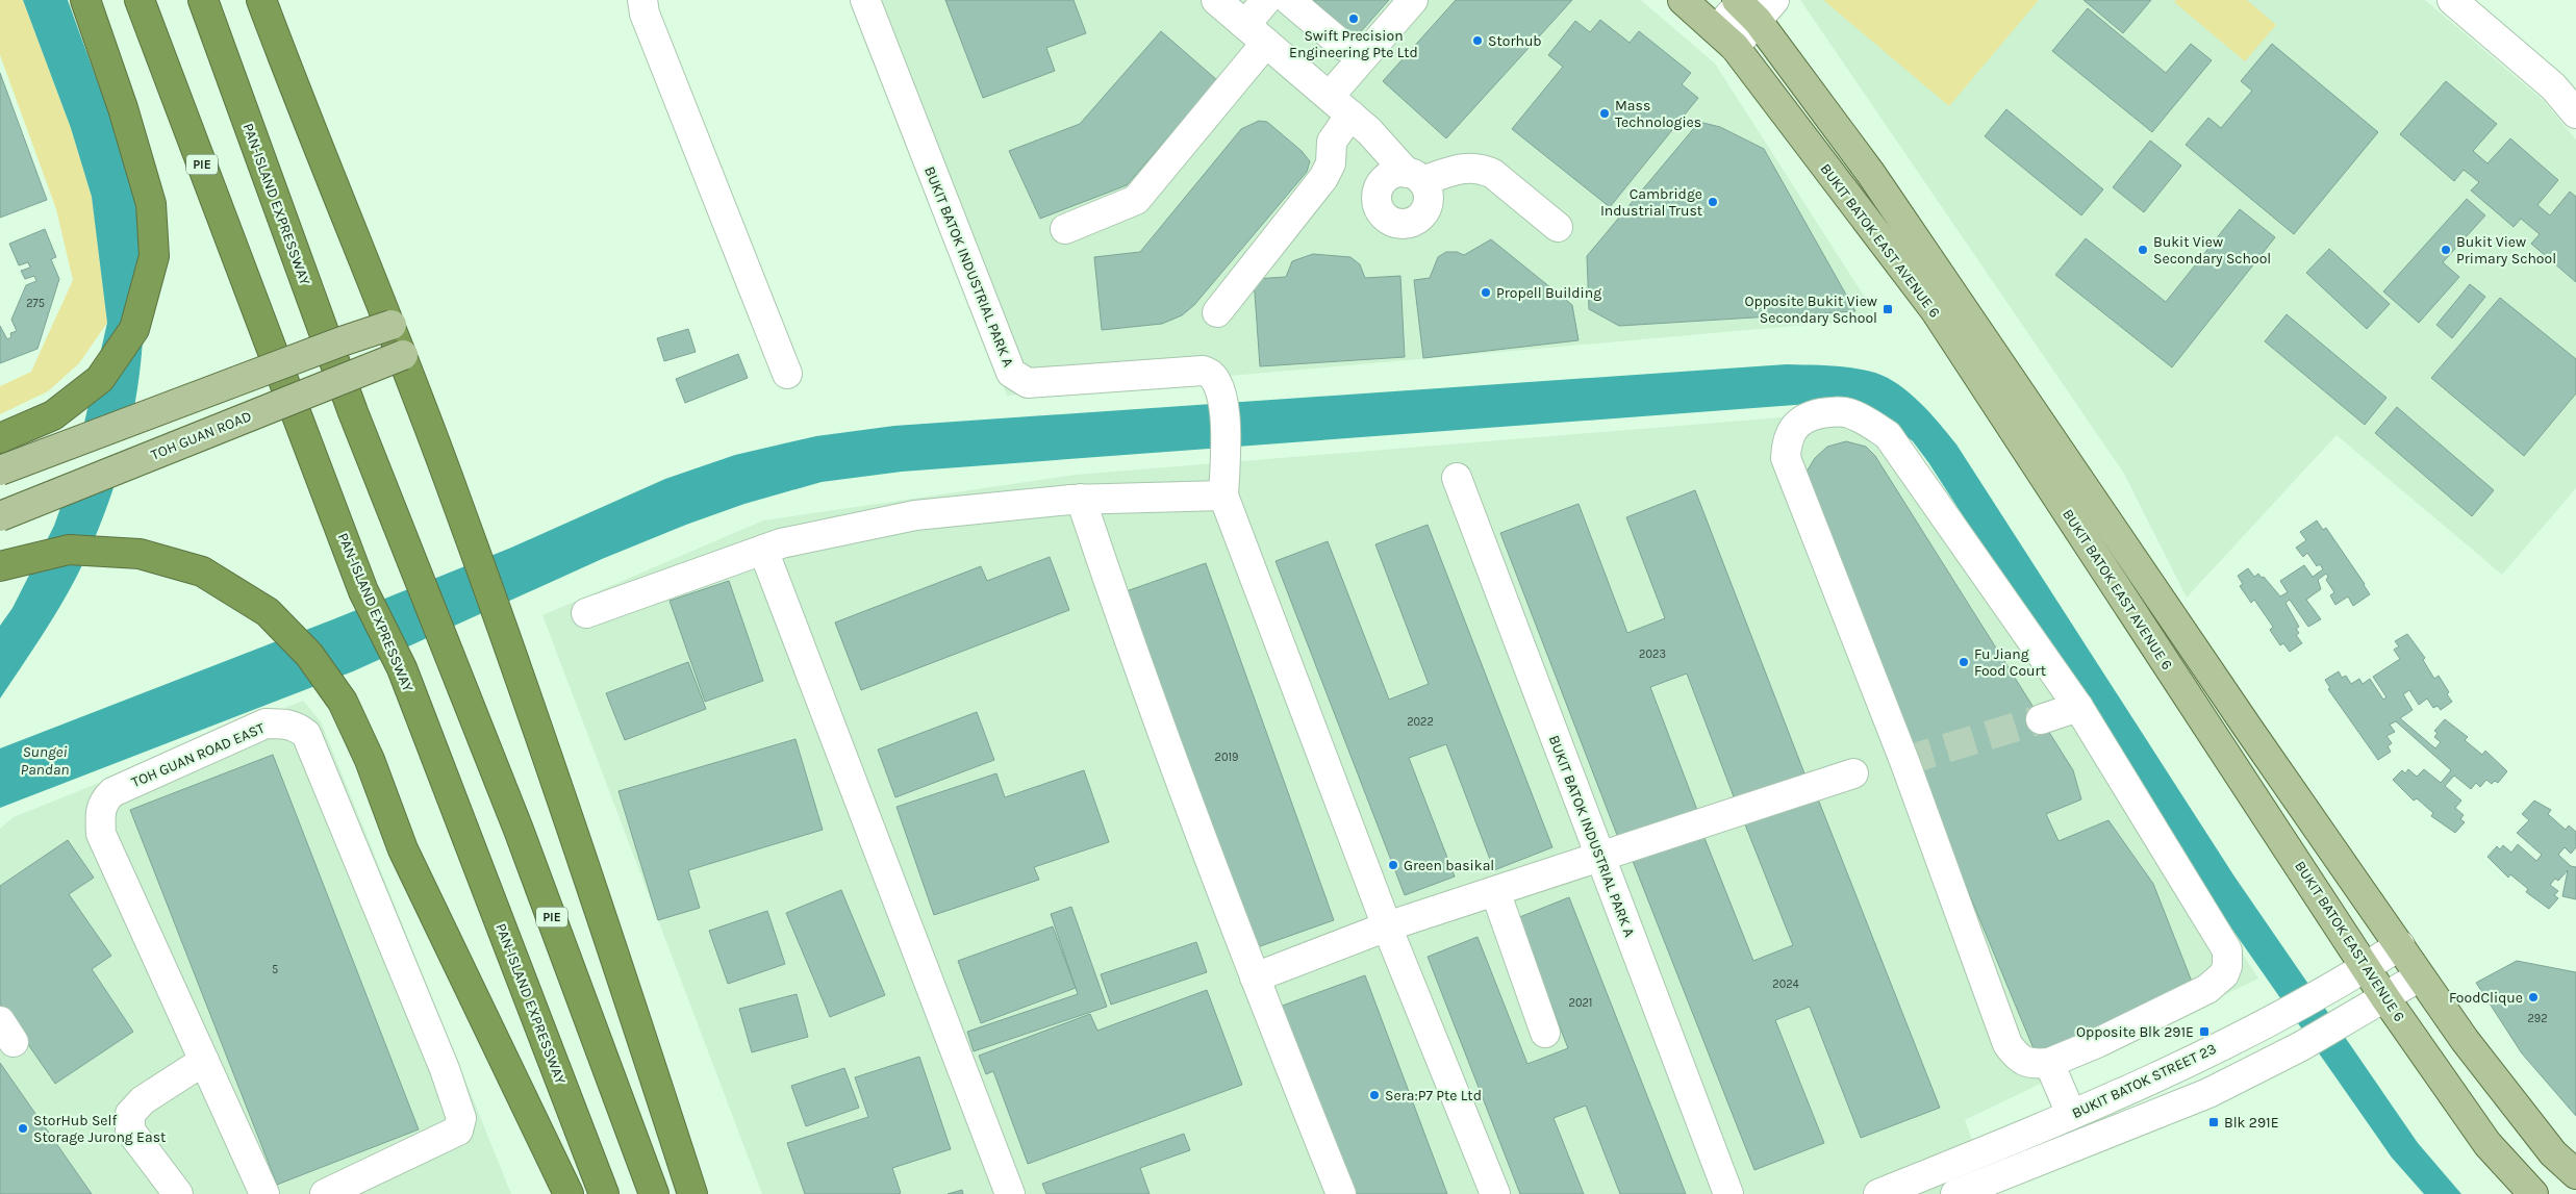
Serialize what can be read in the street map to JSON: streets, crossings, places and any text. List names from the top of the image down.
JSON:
{
  "streets": {
    "highway": ["PIE", "PAN-ISLAND EXPRESSWAY"],
    "main road": ["BUKIT BATOK EAST AVENUE 6", "TOH GUAN ROAD"],
    "street": ["BUKIT BATOK INDUSTRIAL PARK A", "TOH GUAN ROAD EAST", "BUKIT BATOK STREET 23"]
  },
  "crossings": [
    ["BUKIT BATOK EAST AVENUE 6", "BUKIT BATOK STREET 23"]
  ],
  "water": ["Sungei Pandan"],
  "places": {
    "other": [
      "Swift Precision Engineering Pte Ltd",
      "Storhub",
      "Mass Technologies",
      "Cambridge Industrial Trust",
      "Bukit View Secondary School",
      "Bukit View Primary School",
      "Propell Building",
      "Fu Jiang Food Court",
      "Green basikal",
      "FoodClique",
      "Sera:P7 Pte Ltd",
      "StorHub Self Storage Jurong East"
    ],
    "transit": ["Opposite Bukit View Secondary School", "Opposite Blk 291E", "Blk 291E"]
  },
  "house_numbers": [
    "275",
    "2023",
    "2022",
    "2019",
    "5",
    "2024",
    "2021",
    "292"
  ]
}
